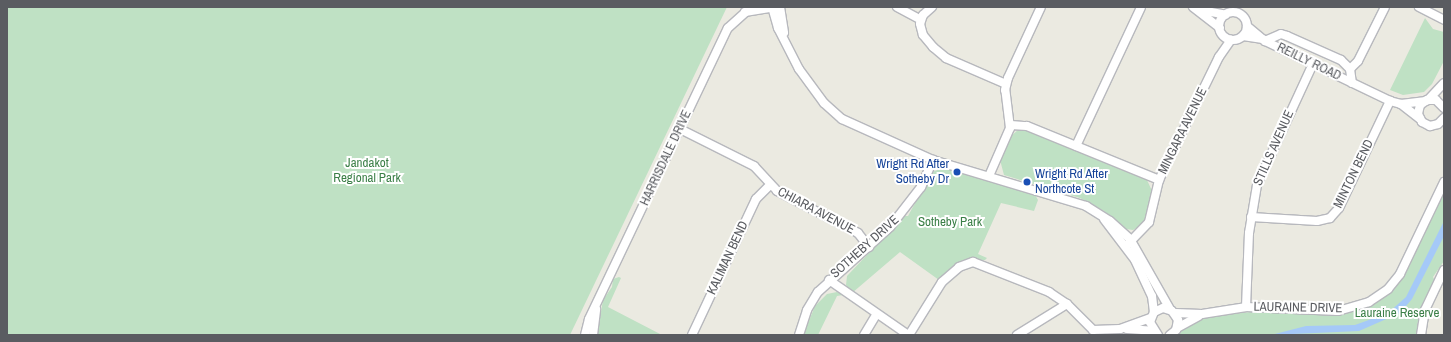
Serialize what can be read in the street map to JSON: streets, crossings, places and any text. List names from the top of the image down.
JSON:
{
  "streets": {
    "street": [
      "REILLY ROAD",
      "MINGARA AVENUE",
      "STILLS AVENUE",
      "HARRISDALE DRIVE",
      "MINTON BEND",
      "CHIARA AVENUE",
      "SOTHEBY DRIVE",
      "KALIMAN BEND",
      "LAURAINE DRIVE"
    ]
  },
  "crossings": [
    ["REILLY ROAD", "MINGARA AVENUE"],
    ["REILLY ROAD", "STILLS AVENUE"],
    ["REILLY ROAD", "MINTON BEND"],
    ["STILLS AVENUE", "MINTON BEND"],
    ["STILLS AVENUE", "LAURAINE DRIVE"],
    ["HARRISDALE DRIVE", "CHIARA AVENUE"],
    ["CHIARA AVENUE", "SOTHEBY DRIVE"],
    ["CHIARA AVENUE", "KALIMAN BEND"]
  ],
  "parks": ["Jandakot Regional Park", "Sotheby Park", "Lauraine Reserve"],
  "places": ["Wright Rd After Sotheby Dr", "Wright Rd After Northcote St"]
}
